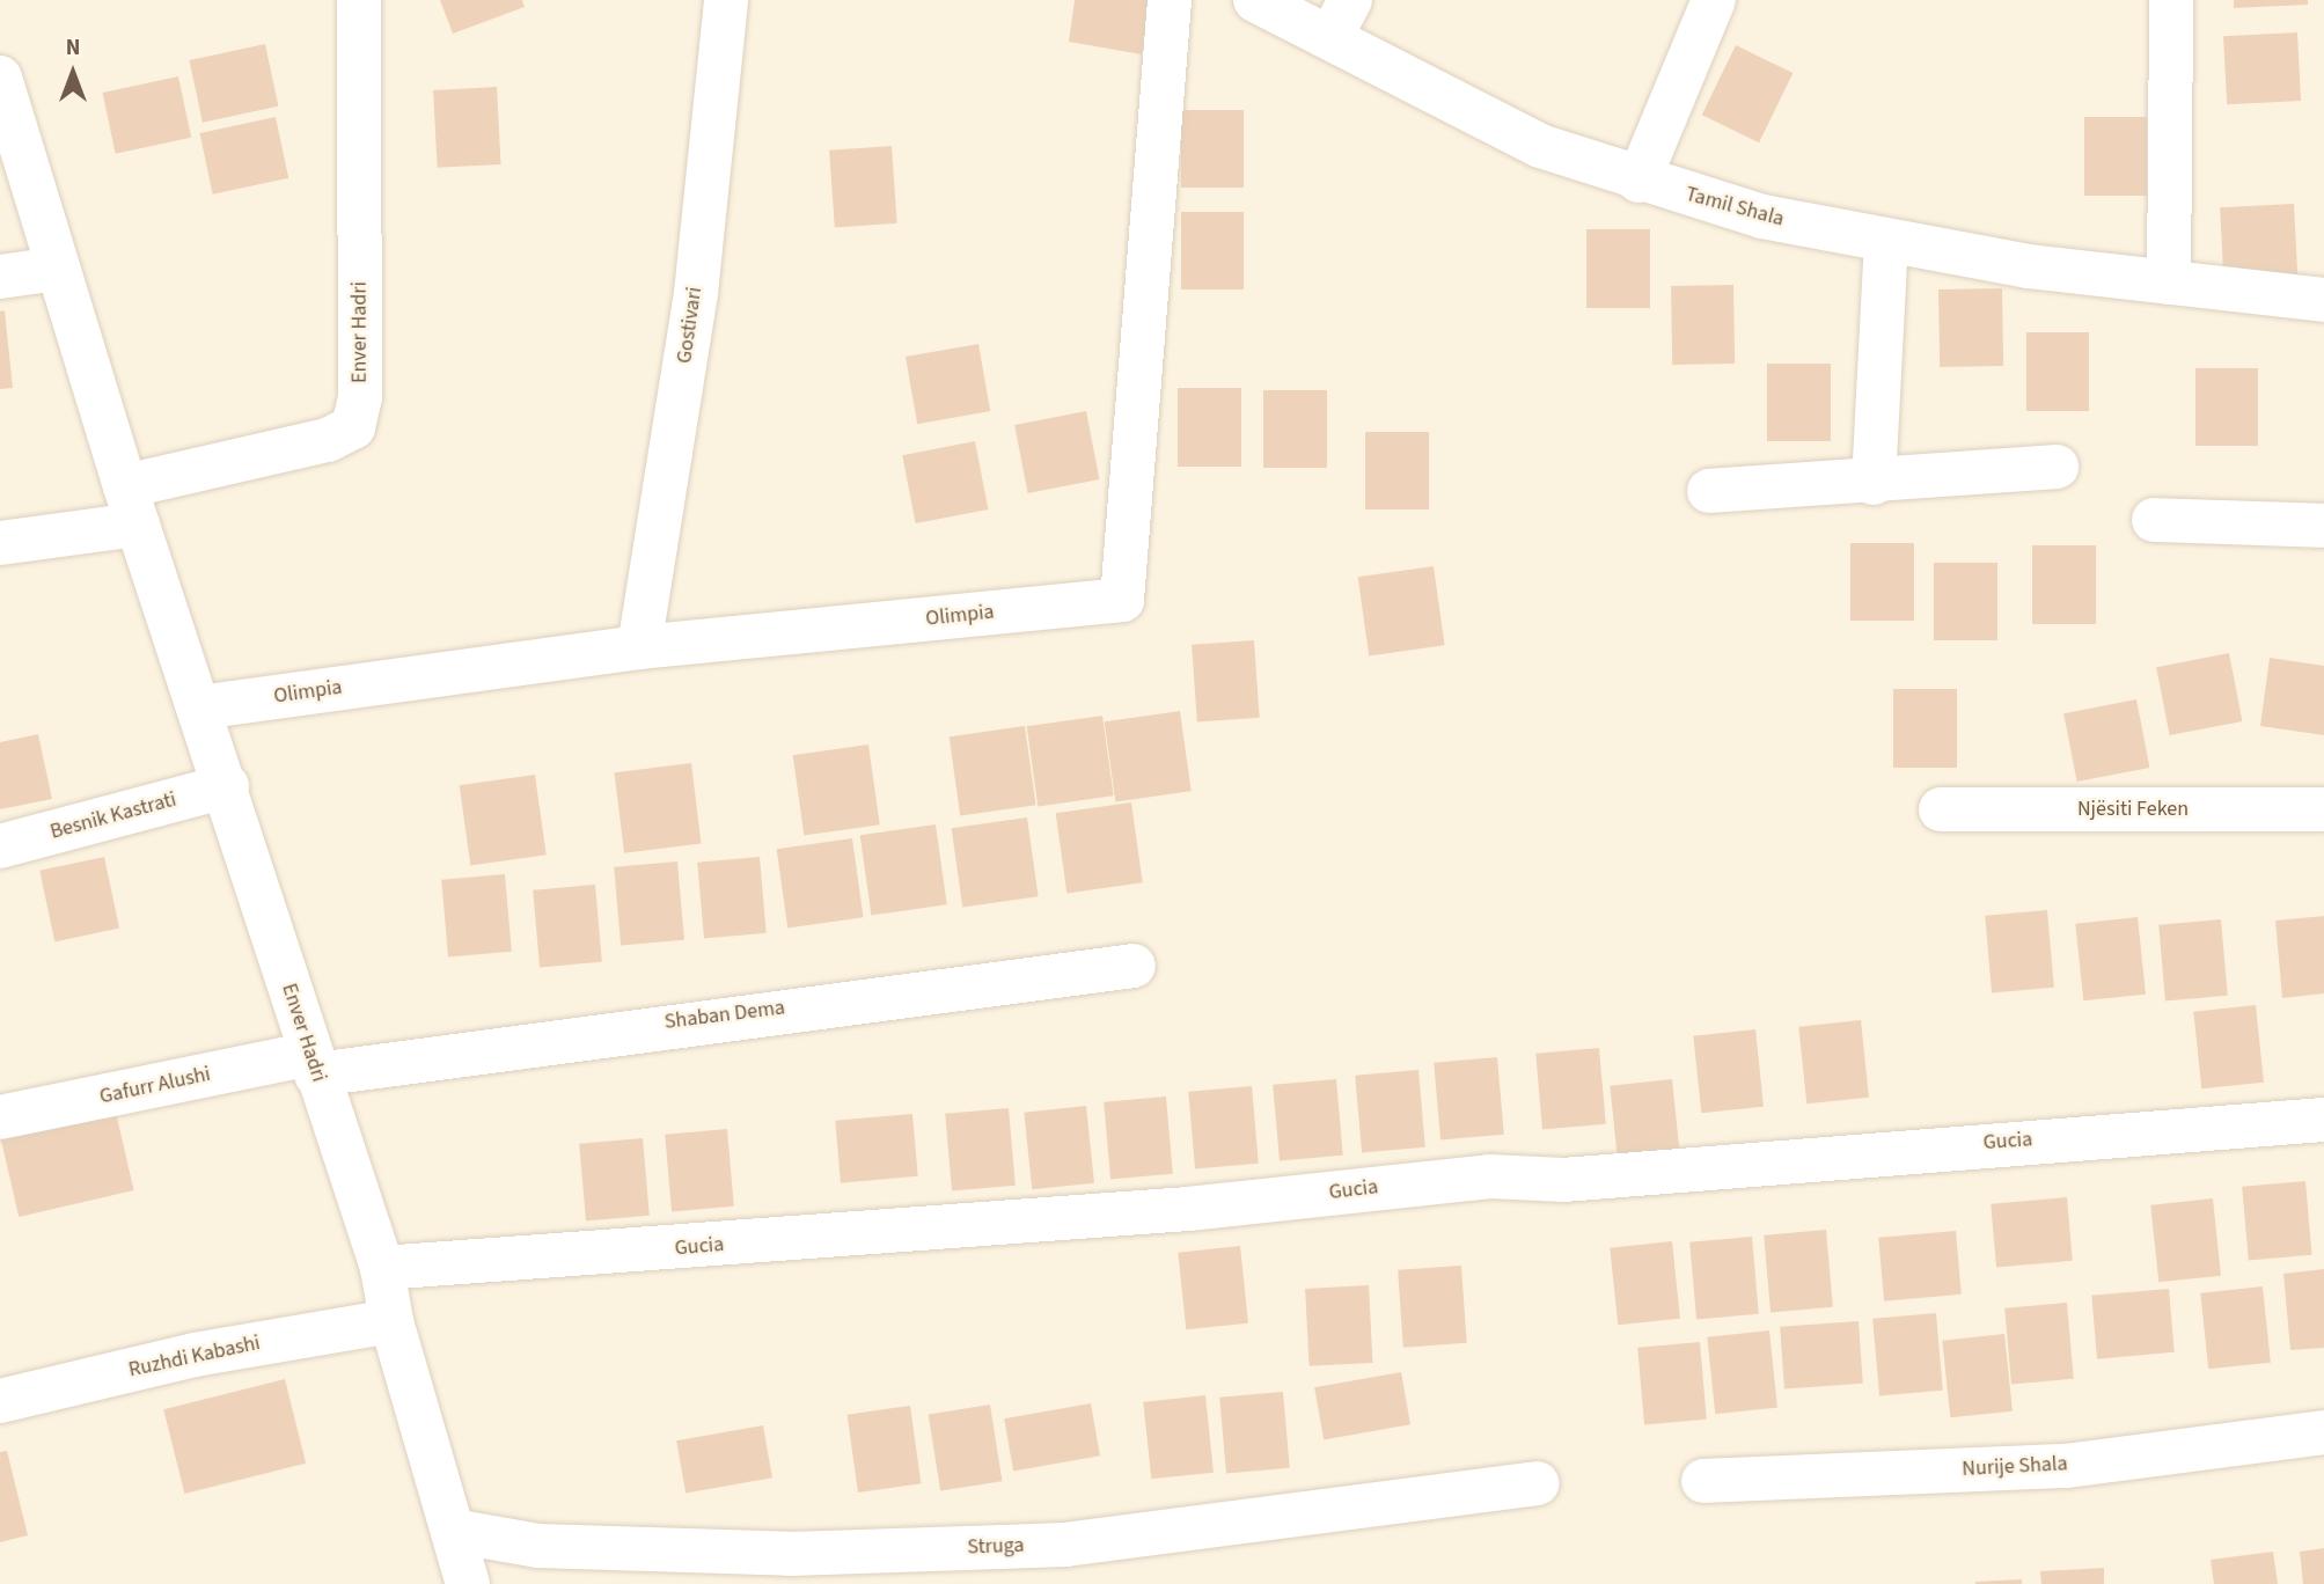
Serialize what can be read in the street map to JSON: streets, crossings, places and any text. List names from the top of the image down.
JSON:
{
  "streets": {
    "street": [
      "Tamil Shala",
      "Gostivari",
      "Enver Hadri",
      "Olimpia",
      "Njësiti Feken",
      "Besnik Kastrati",
      "Shaban Dema",
      "Gafurr Alushi",
      "Gucia",
      "Ruzhdi Kabashi",
      "Nurije Shala",
      "Struga"
    ]
  },
  "crossings": [
    ["Gostivari", "Olimpia"],
    ["Enver Hadri", "Olimpia"],
    ["Enver Hadri", "Besnik Kastrati"],
    ["Enver Hadri", "Shaban Dema"],
    ["Enver Hadri", "Gafurr Alushi"],
    ["Enver Hadri", "Gucia"],
    ["Enver Hadri", "Ruzhdi Kabashi"],
    ["Enver Hadri", "Struga"],
    ["Shaban Dema", "Gafurr Alushi"]
  ],
  "north": "top"
}
